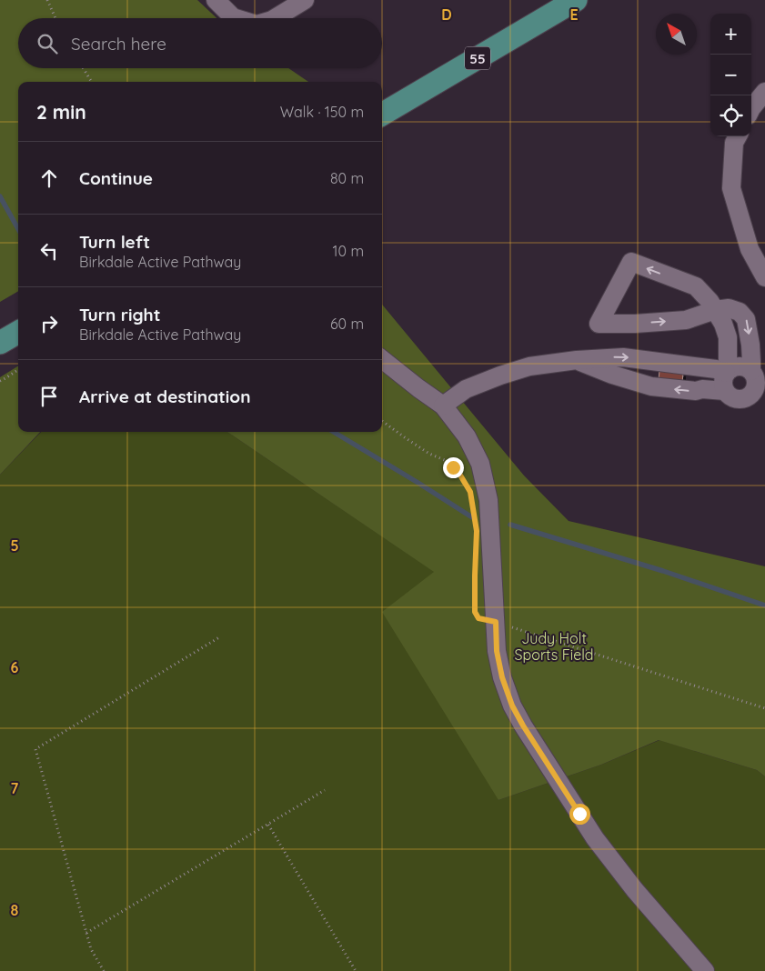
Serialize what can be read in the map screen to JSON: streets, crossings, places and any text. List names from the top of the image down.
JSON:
{
  "streets": {
    "main road": ["55"]
  },
  "parks": ["Judy Holt Sports Field"],
  "north": "top left",
  "page": {
    "map_buttons": ["+", "−"],
    "search": "Search here",
    "heading": ["2 min", "Walk · 150 m"],
    "list": [
      ["Continue", "80 m"],
      ["Turn left", "Birkdale Active Pathway", "10 m"],
      ["Turn right", "Birkdale Active Pathway", "60 m"],
      "Arrive at destination"
    ]
  },
  "grid": {
    "columns": ["D", "E"],
    "rows": [
      "5",
      "6",
      "7",
      "8"
    ]
  }
}
